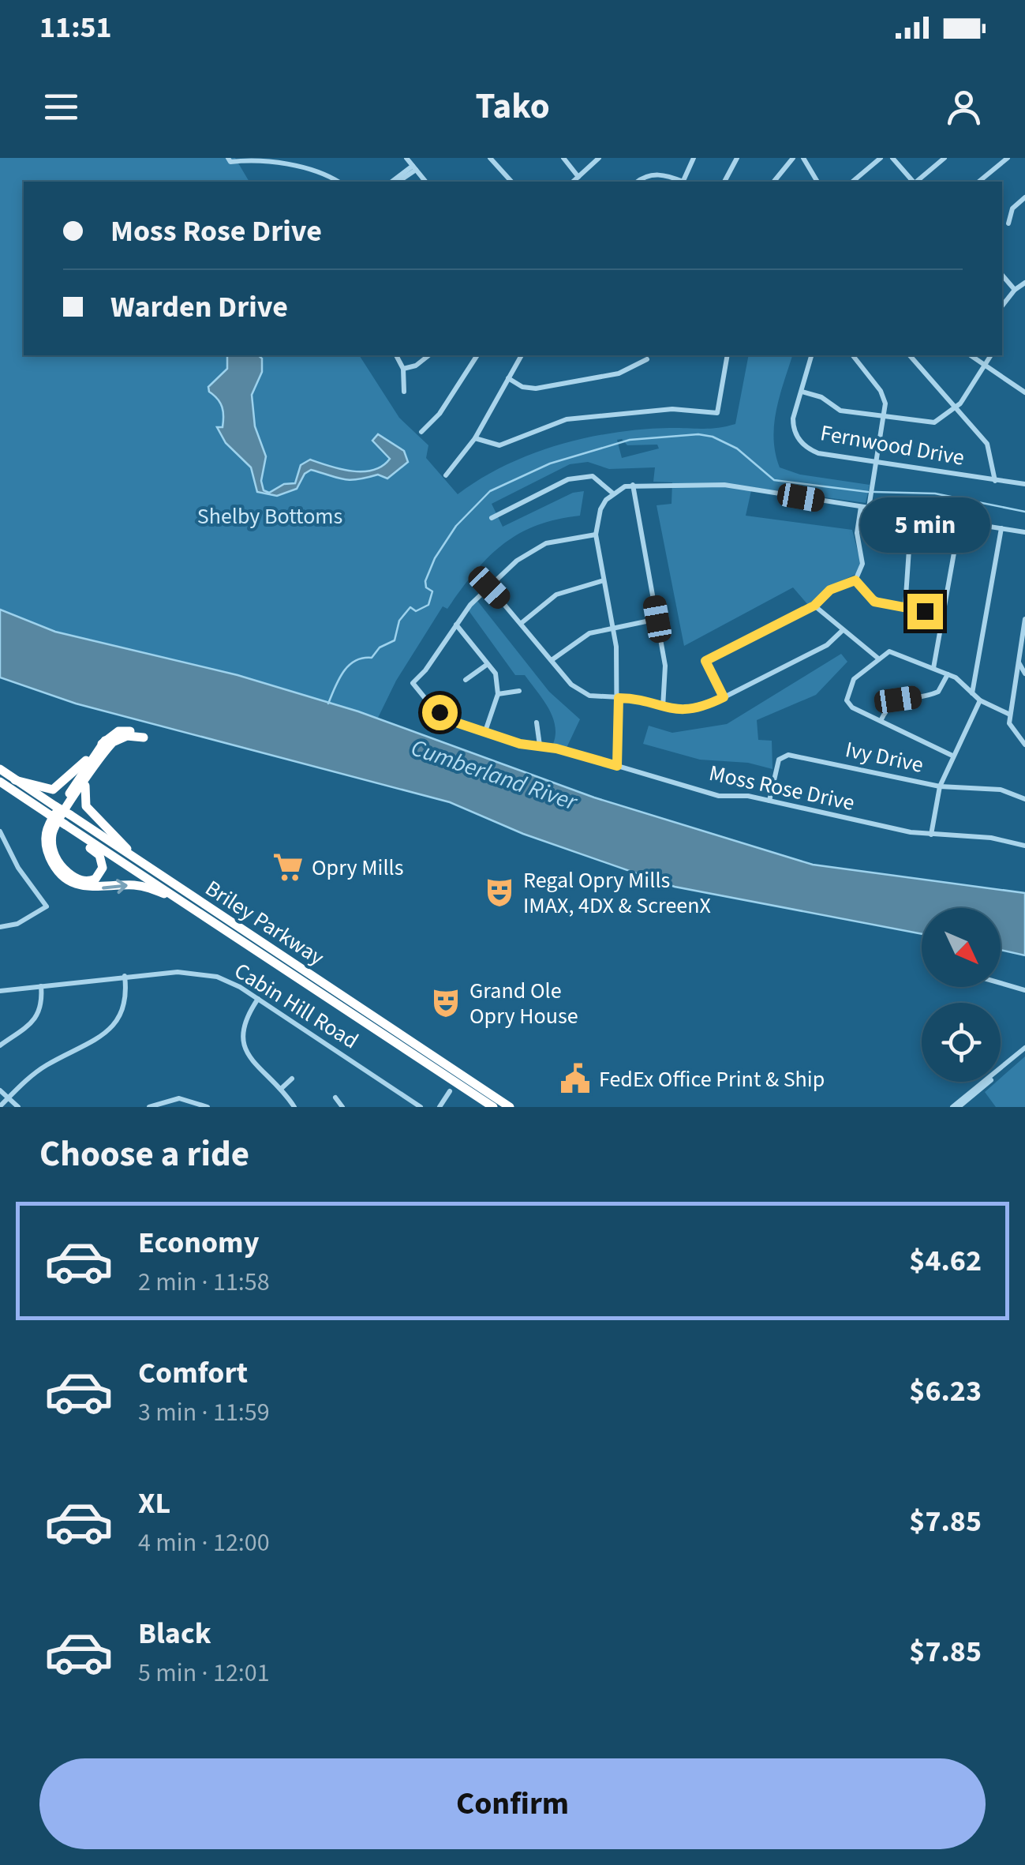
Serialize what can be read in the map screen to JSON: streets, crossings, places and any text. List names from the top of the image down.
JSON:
{
  "streets": {
    "highway": ["Briley Parkway"],
    "street": [
      "Fernwood Drive",
      "Ivy Drive",
      "Moss Rose Drive",
      "Cabin Hill Road"
    ]
  },
  "crossings": [
    ["Ivy Drive", "Moss Rose Drive"]
  ],
  "water": ["Cumberland River"],
  "parks": ["Shelby Bottoms"],
  "places": {
    "supermarket": ["Opry Mills"],
    "theatre": ["Regal Opry Mills IMAX, 4DX & ScreenX", "Grand Ole Opry House"],
    "public building": ["FedEx Office Print & Ship"]
  },
  "north": "bottom right",
  "page": {
    "status": "11:51",
    "header": "Tako",
    "banner": ["Moss Rose Drive", "Warden Drive"],
    "bubble": "5 min",
    "heading": "Choose a ride",
    "list": [
      {
        "name": "Economy",
        "note": "2 min · 11:58",
        "value": "$4.62"
      },
      {
        "name": "Comfort",
        "note": "3 min · 11:59",
        "value": "$6.23"
      },
      {
        "name": "XL",
        "note": "4 min · 12:00",
        "value": "$7.85"
      },
      {
        "name": "Black",
        "note": "5 min · 12:01",
        "value": "$7.85"
      }
    ],
    "buttons": "Confirm"
  }
}
